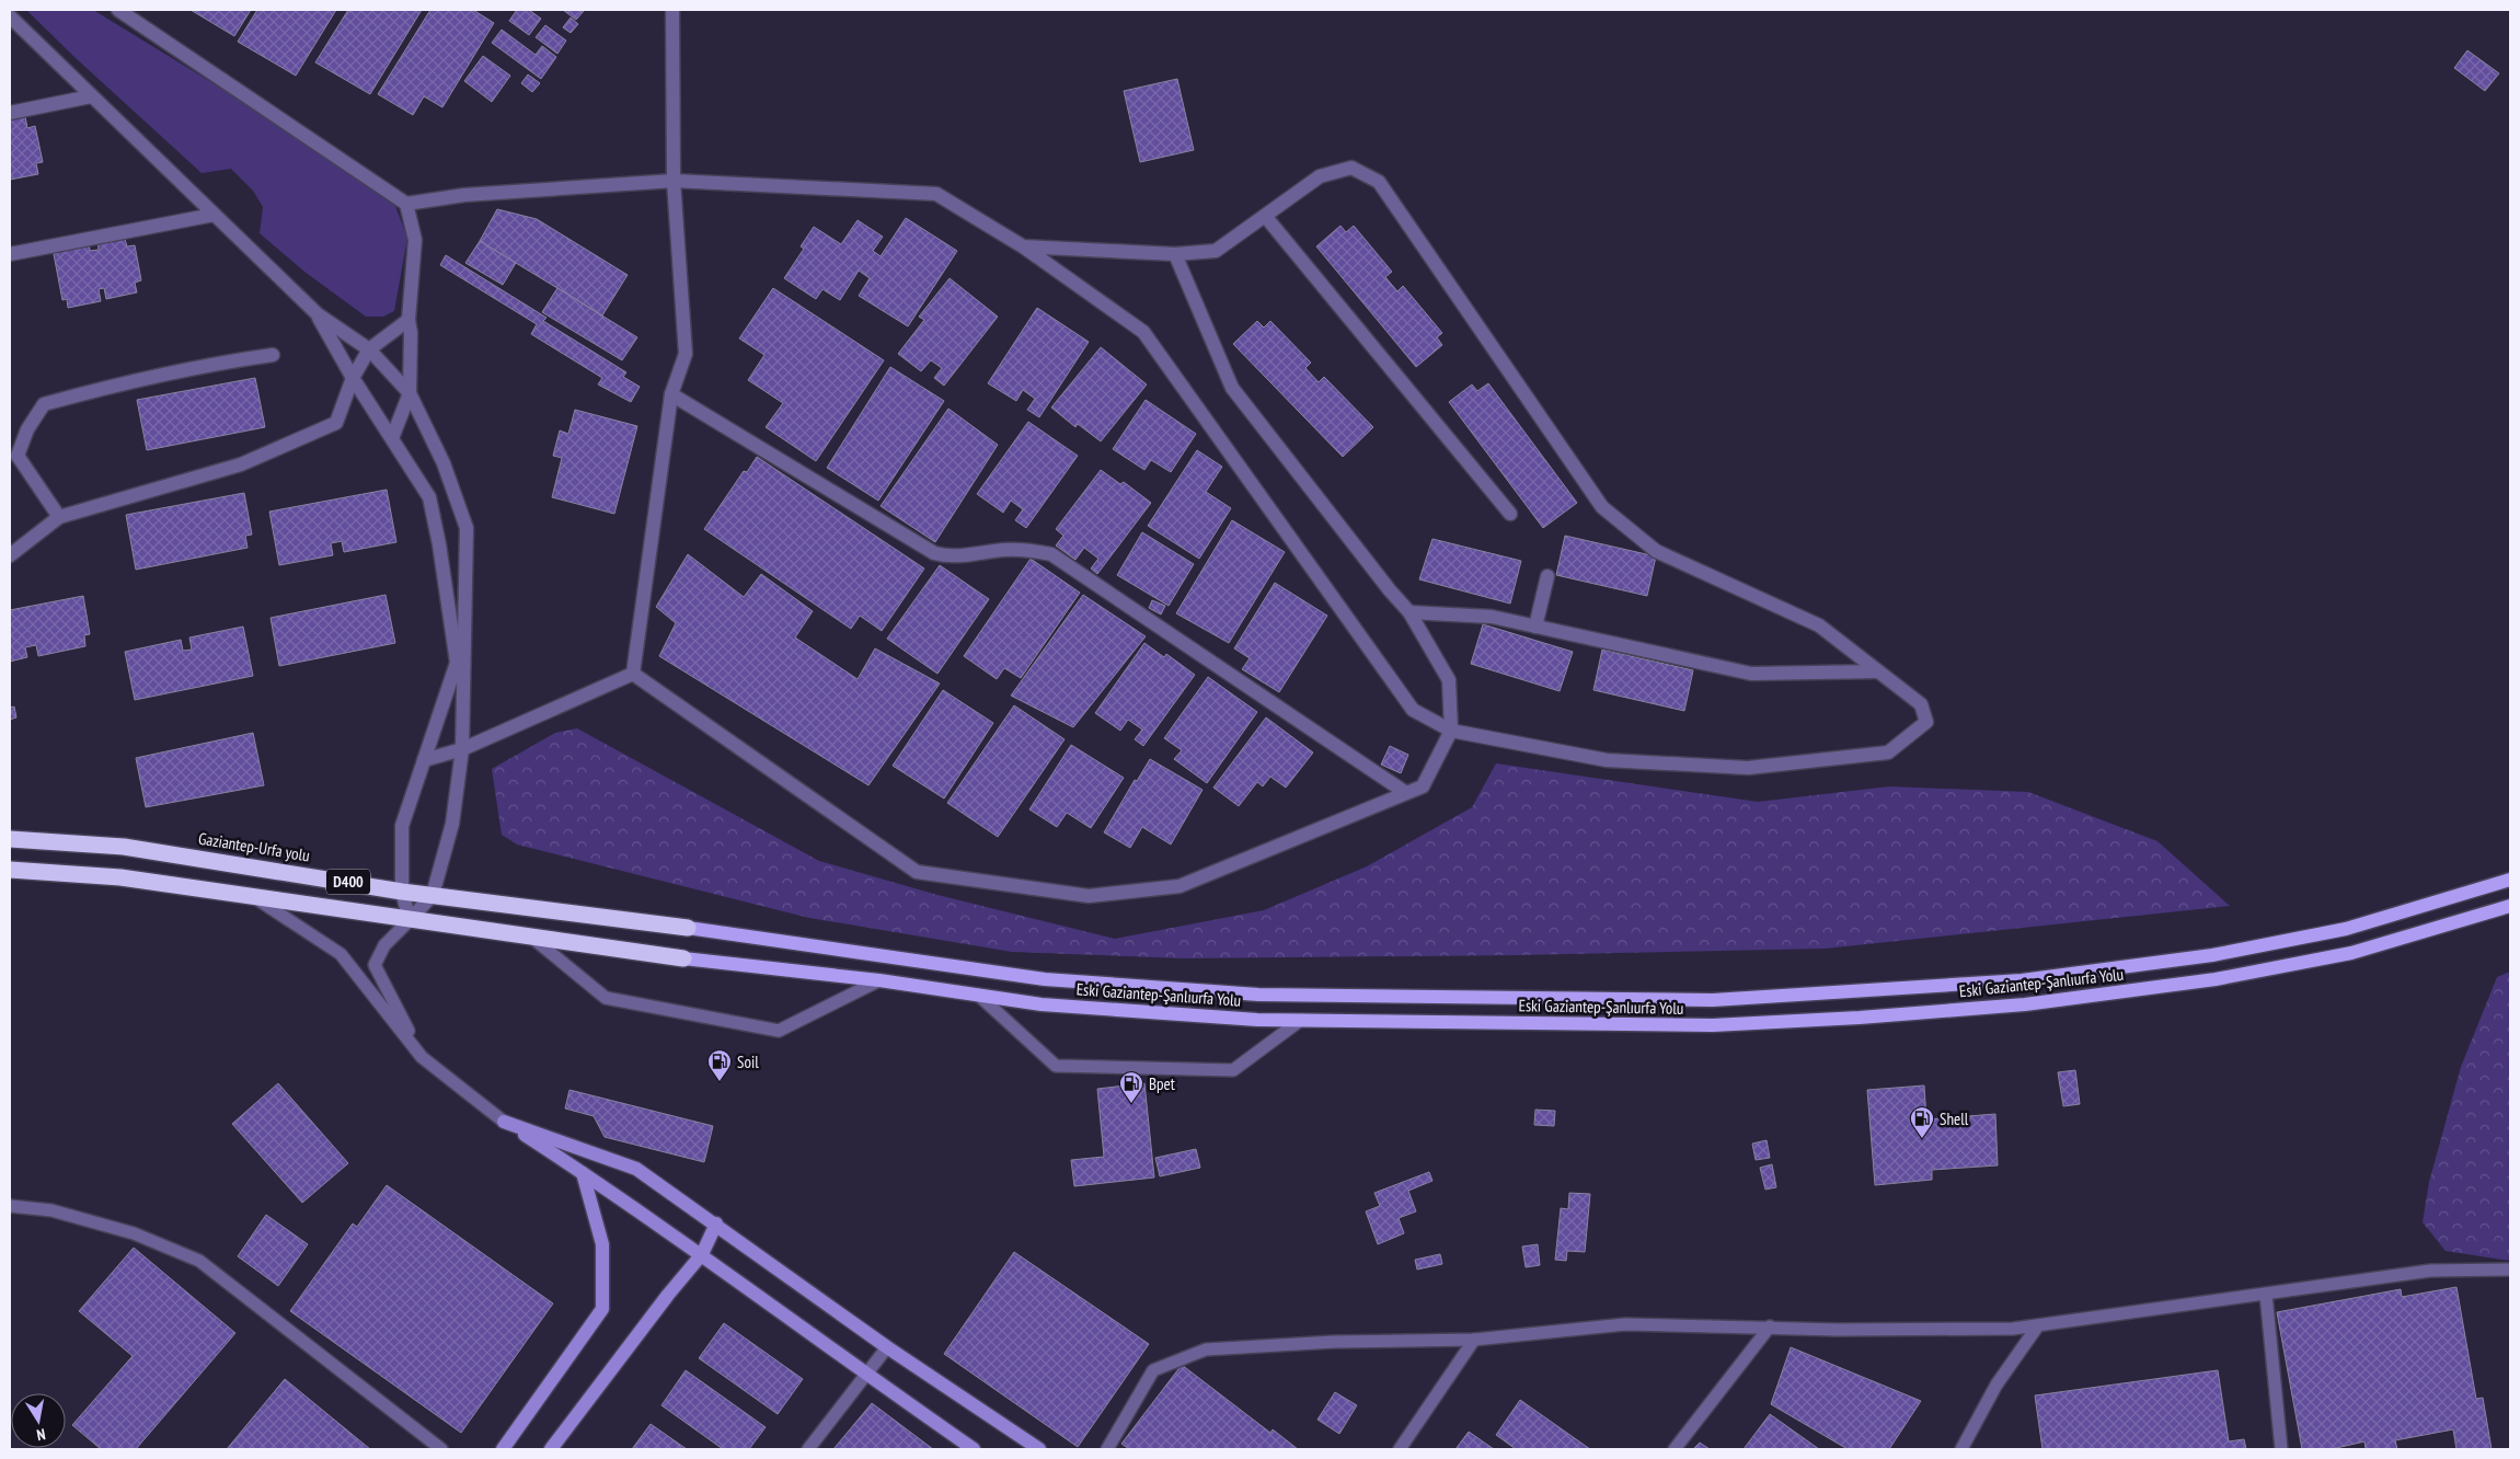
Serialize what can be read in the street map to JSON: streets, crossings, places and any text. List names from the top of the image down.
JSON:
{
  "streets": {
    "highway": ["Gaziantep-Urfa yolu", "D400"],
    "main road": ["Eski Gaziantep-Şanlıurfa Yolu"]
  },
  "crossings": [
    ["Gaziantep-Urfa yolu", "Eski Gaziantep-Şanlıurfa Yolu"],
    ["D400", "Eski Gaziantep-Şanlıurfa Yolu"]
  ],
  "places": {
    "fuel station": ["Soil", "Bpet", "Shell"]
  },
  "north": "bottom"
}
